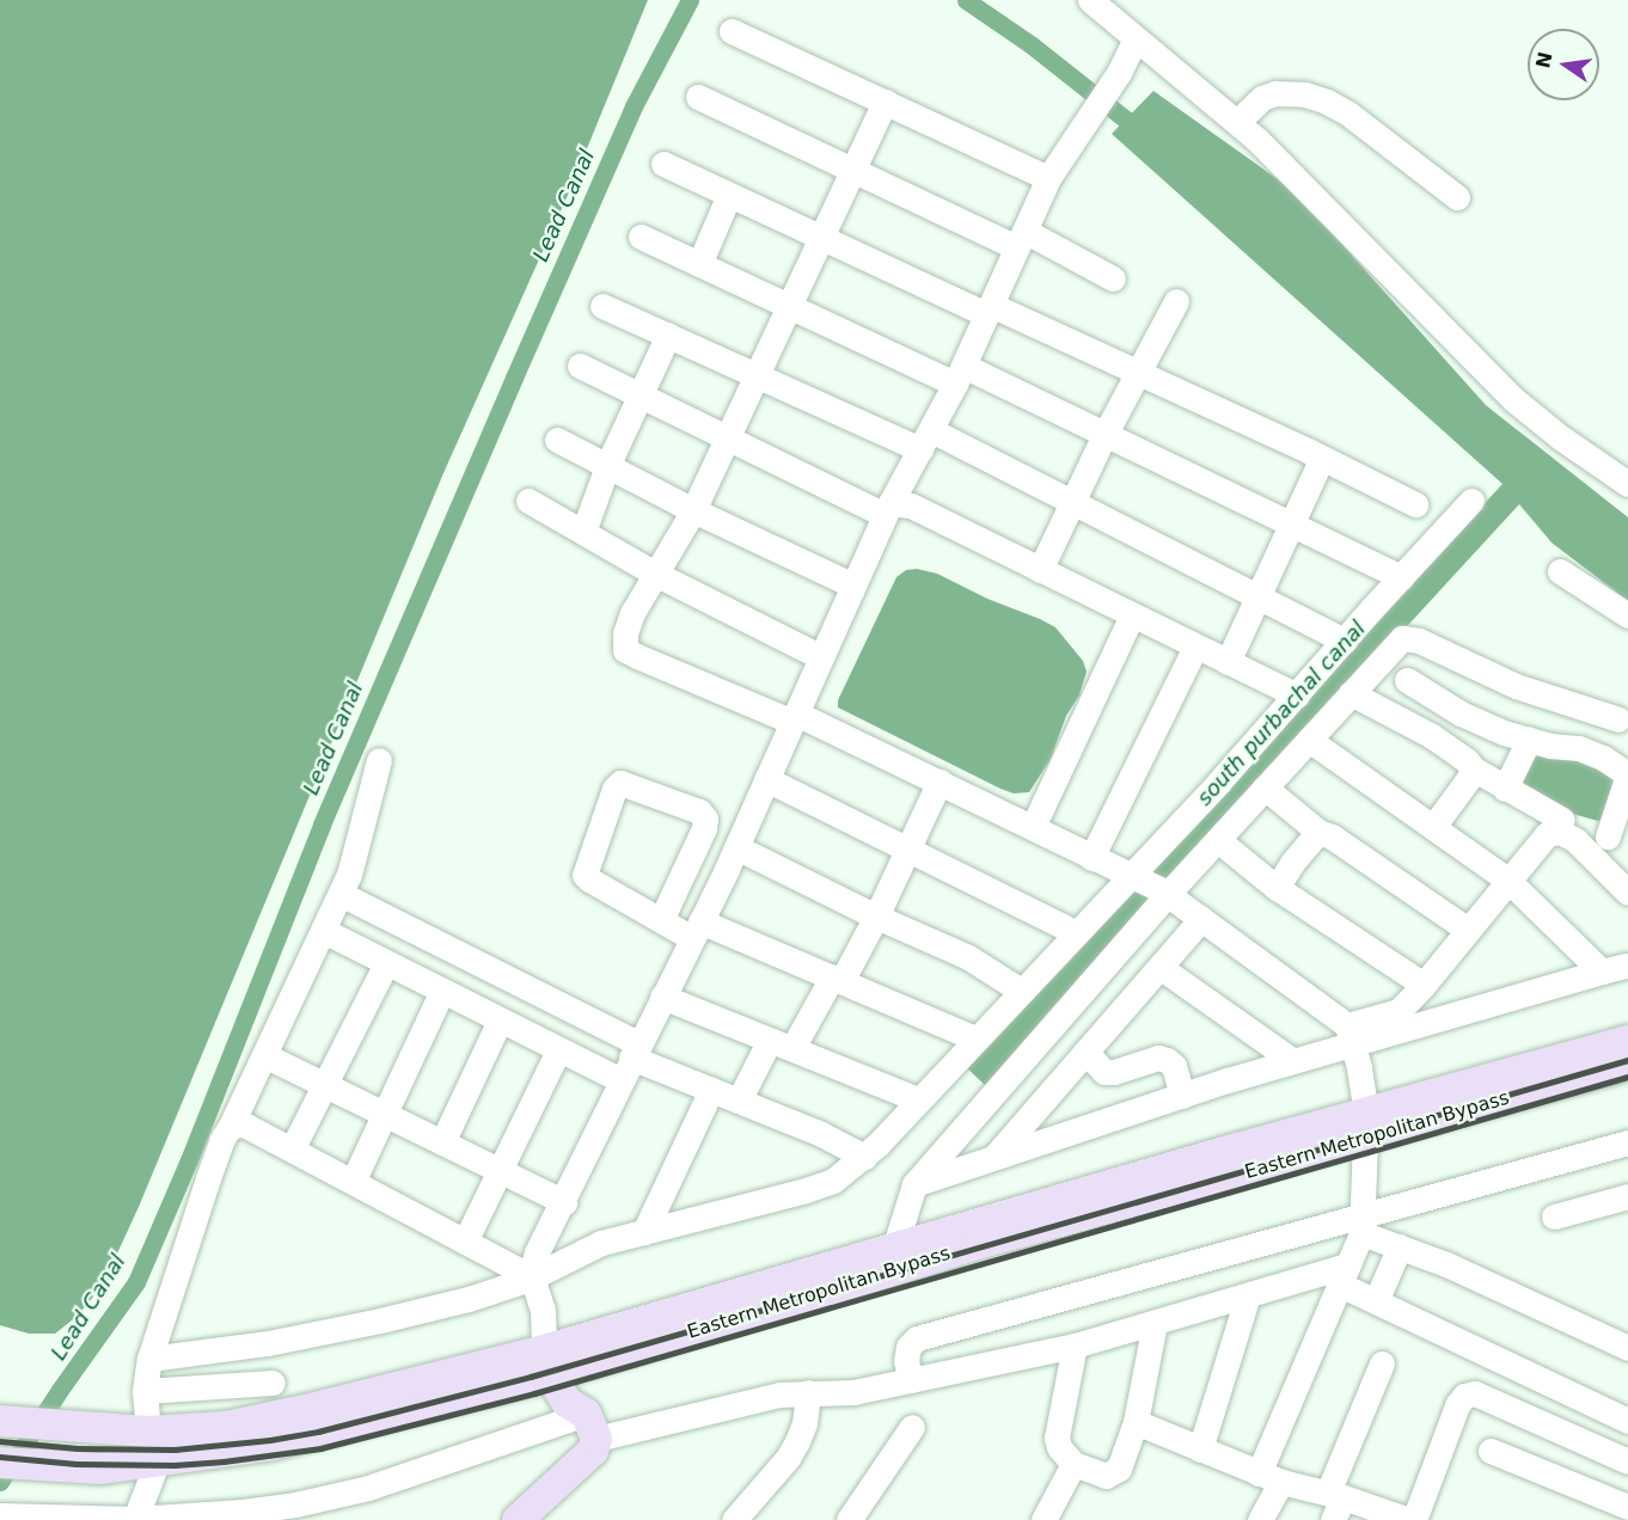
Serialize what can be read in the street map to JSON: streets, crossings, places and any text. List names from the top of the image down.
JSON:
{
  "streets": {
    "main road": ["Eastern Metropolitan Bypass"]
  },
  "water": ["Lead Canal", "south purbachal canal"],
  "north": "left"
}
